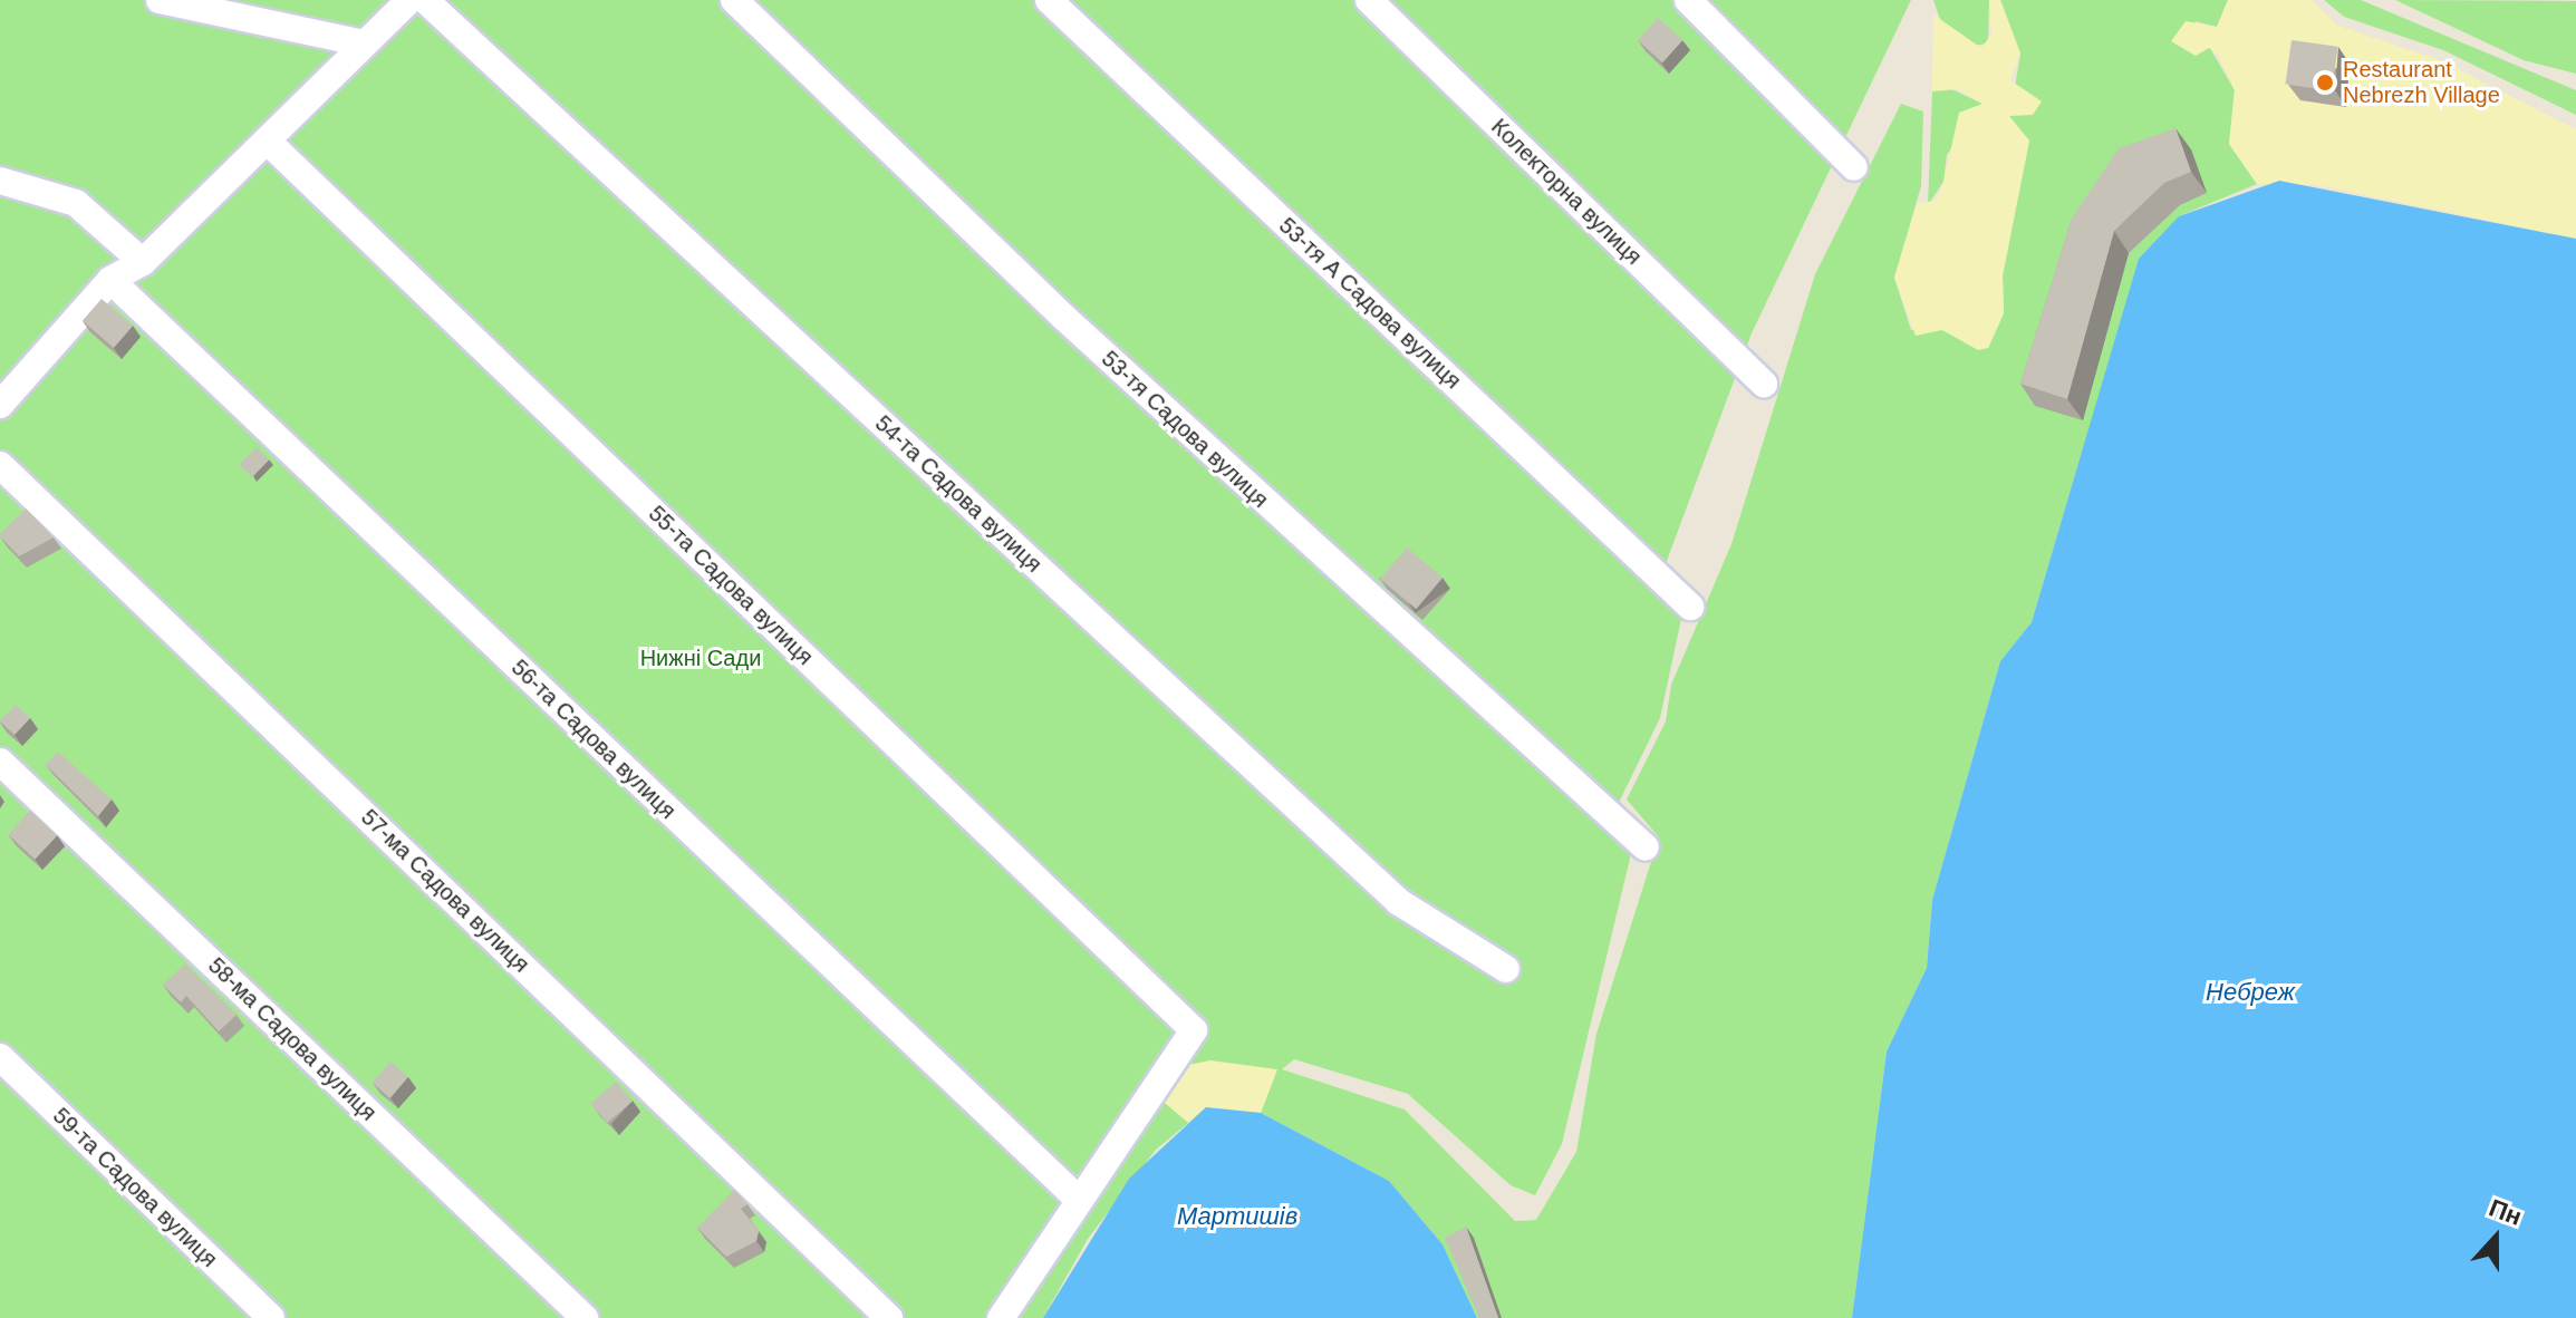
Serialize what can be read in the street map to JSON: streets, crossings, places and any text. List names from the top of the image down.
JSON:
{
  "streets": {
    "street": [
      "Колекторна вулиця",
      "53-тя А Садова вулиця",
      "53-тя Садова вулиця",
      "54-та Садова вулиця",
      "55-та Садова вулиця",
      "56-та Садова вулиця",
      "57-ма Садова вулиця",
      "58-ма Садова вулиця",
      "59-та Садова вулиця"
    ]
  },
  "crossings": [
    ["55-та Садова вулиця", "56-та Садова вулиця"]
  ],
  "water": ["Небреж", "Мартишів"],
  "parks": ["Нижні Сади"],
  "places": ["Restaurant Nebrezh Village"],
  "north": "top"
}
